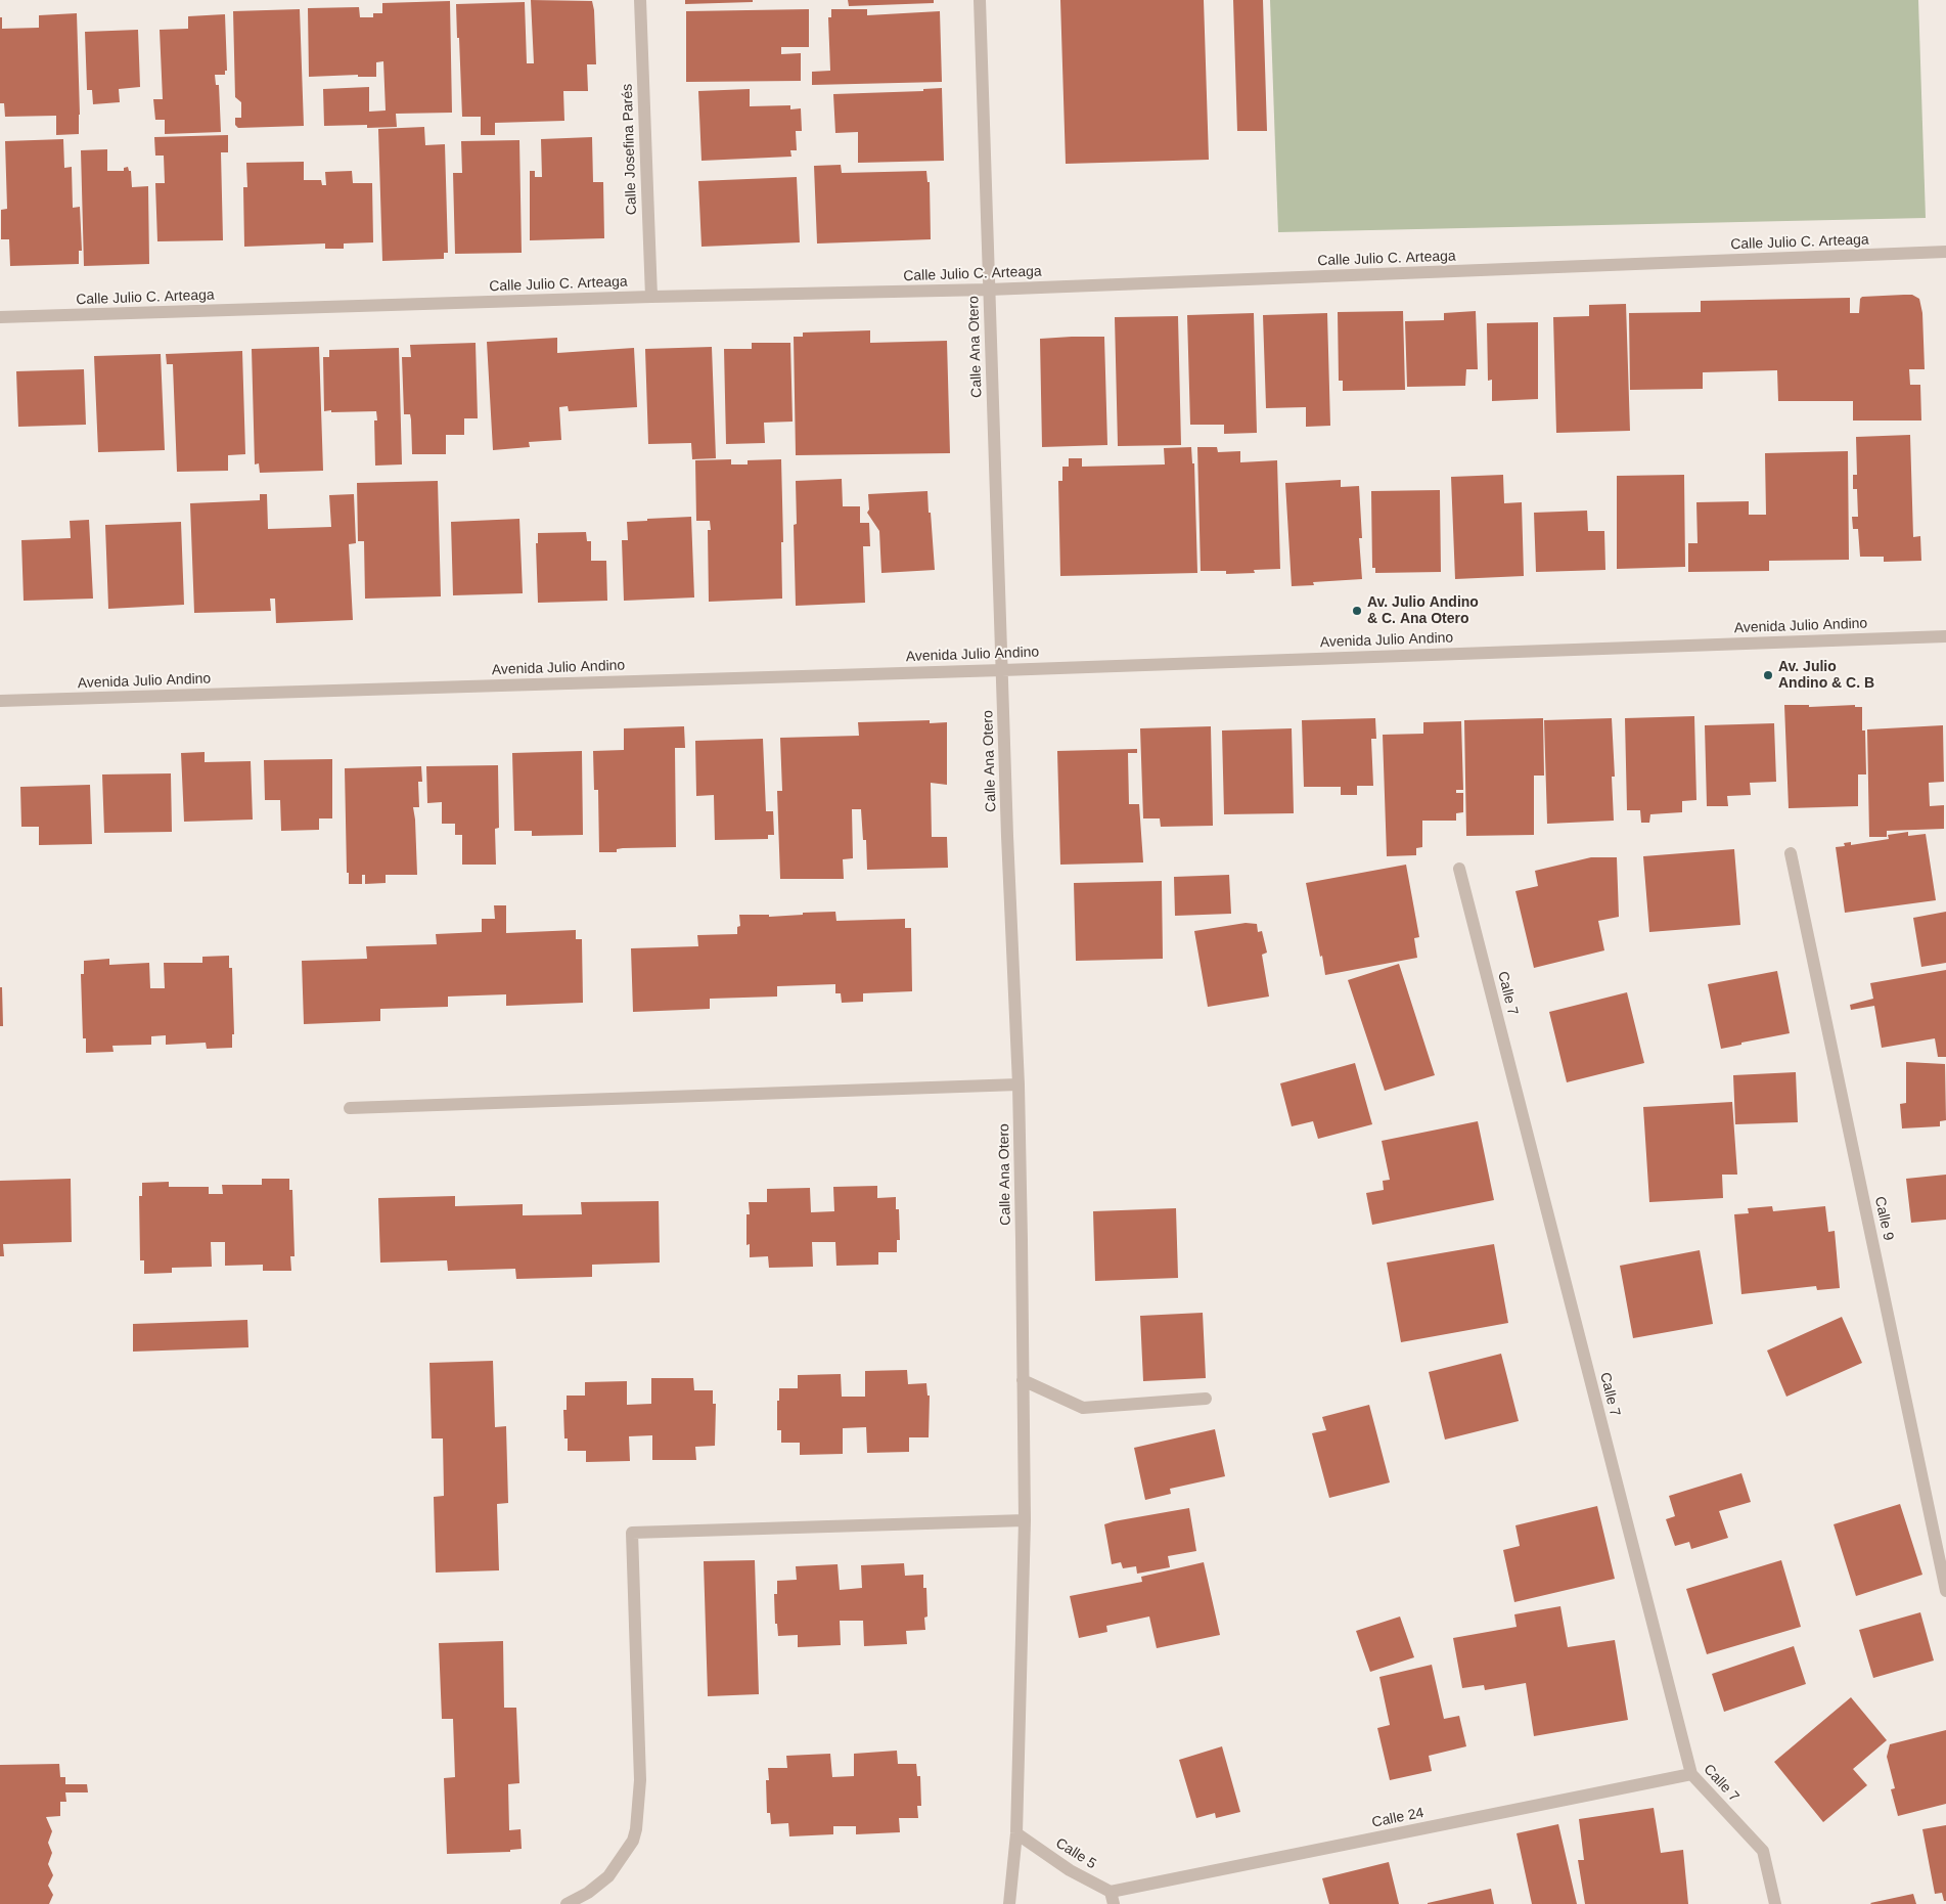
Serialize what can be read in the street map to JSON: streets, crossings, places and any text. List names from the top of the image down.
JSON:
{
  "streets": {
    "street": [
      "Calle Josefina Parés",
      "Calle Julio C. Arteaga",
      "Calle Ana Otero",
      "Avenida Julio Andino",
      "Calle 7",
      "Calle 9",
      "Calle 24",
      "Calle 5"
    ]
  },
  "crossings": [
    ["Calle Josefina Parés", "Calle Julio C. Arteaga"],
    ["Calle Julio C. Arteaga", "Calle Ana Otero"],
    ["Calle Ana Otero", "Avenida Julio Andino"],
    ["Calle Ana Otero", "Calle 5"],
    ["Calle 7", "Calle 24"],
    ["Calle 24", "Calle 5"]
  ],
  "places": ["Av. Julio Andino & C. Ana Otero", "Av. Julio Andino & C. B"]
}
